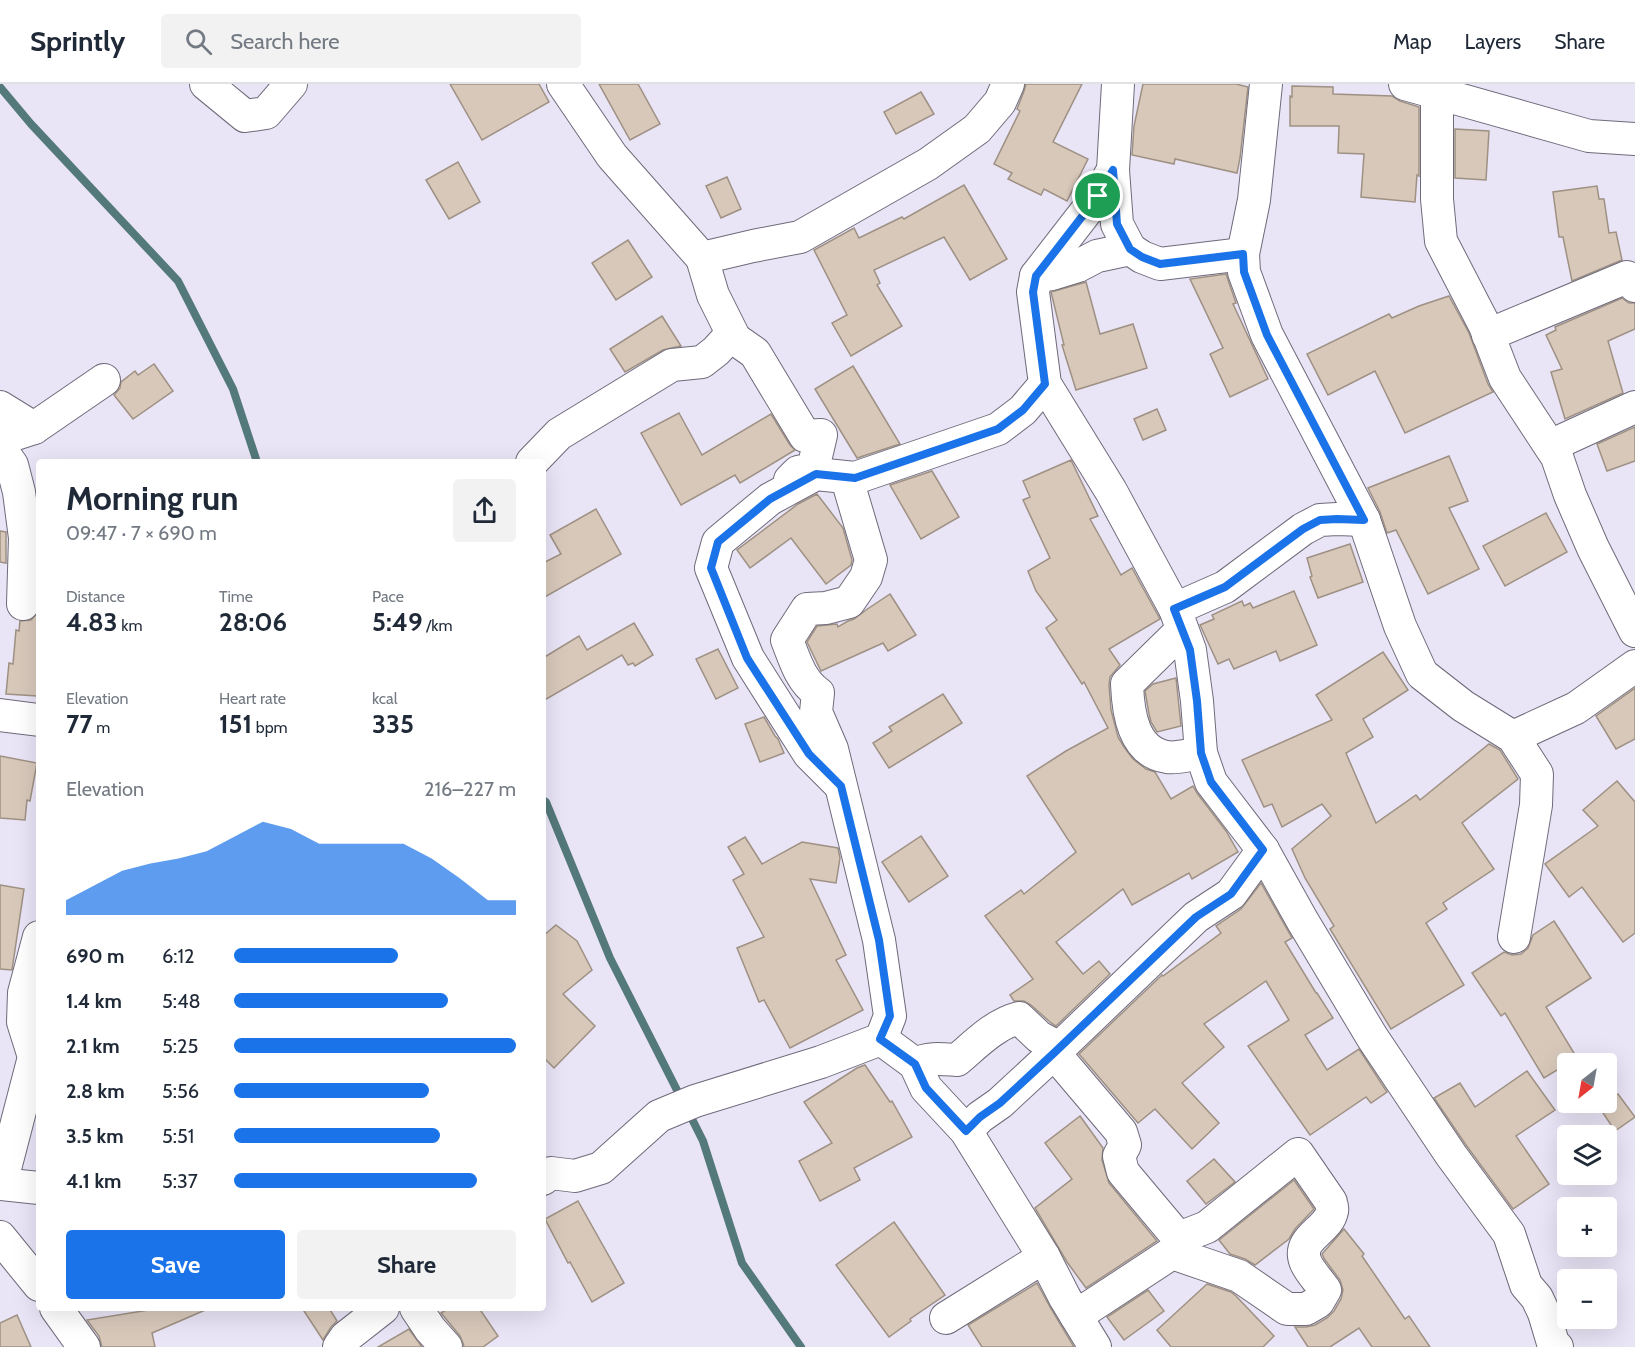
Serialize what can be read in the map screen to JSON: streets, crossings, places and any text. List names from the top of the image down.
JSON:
{
  "north": "bottom left",
  "page": {
    "header": "Sprintly",
    "search": "Search here",
    "nav": ["Map", "Layers", "Share"],
    "heading": ["Morning run", "09:47 · 7 × 690 m"],
    "stats": [
      ["Distance", "4.83 km"],
      ["Time", "28:06"],
      ["Pace", "5:49 /km"],
      ["Elevation", "77 m"],
      ["Heart rate", "151 bpm"],
      ["kcal", "335"]
    ],
    "chart": ["Elevation", "216–227 m"],
    "list": [
      {
        "name": "690 m",
        "note": "6:12"
      },
      {
        "name": "1.4 km",
        "note": "5:48"
      },
      {
        "name": "2.1 km",
        "note": "5:25"
      },
      {
        "name": "2.8 km",
        "note": "5:56"
      },
      {
        "name": "3.5 km",
        "note": "5:51"
      },
      {
        "name": "4.1 km",
        "note": "5:37"
      }
    ],
    "map_buttons": ["+", "−"],
    "buttons": ["Save", "Share"]
  }
}
